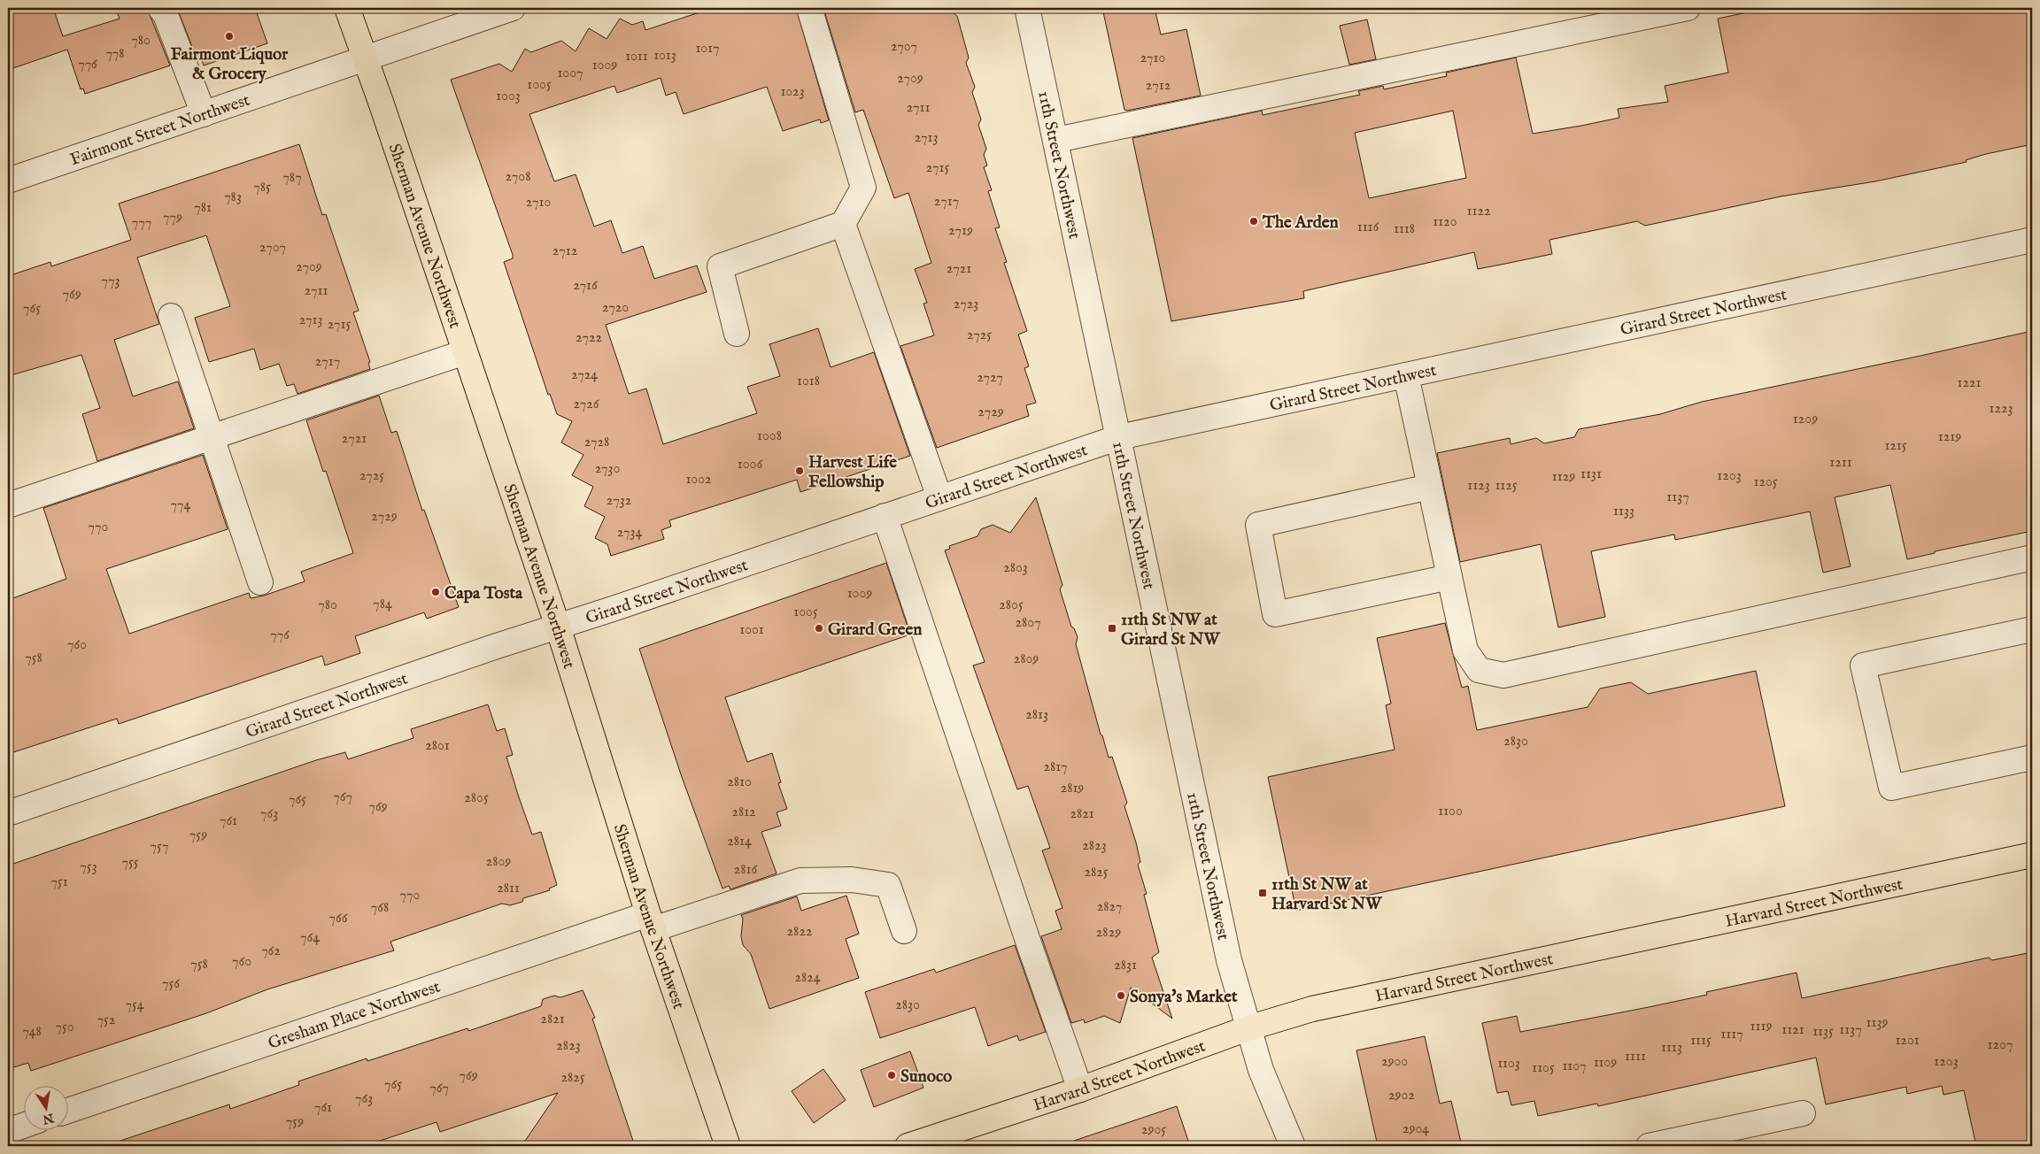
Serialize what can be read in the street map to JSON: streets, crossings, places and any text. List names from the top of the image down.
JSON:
{
  "streets": {
    "main road": ["Sherman Avenue Northwest", "Harvard Street Northwest"],
    "street": [
      "Fairmont Street Northwest",
      "11th Street Northwest",
      "Girard Street Northwest",
      "Gresham Place Northwest"
    ]
  },
  "crossings": [
    ["Fairmont Street Northwest", "Sherman Avenue Northwest"],
    ["11th Street Northwest", "Girard Street Northwest"],
    ["11th Street Northwest", "Harvard Street Northwest"],
    ["Sherman Avenue Northwest", "Girard Street Northwest"],
    ["Sherman Avenue Northwest", "Gresham Place Northwest"]
  ],
  "places": {
    "other": [
      "Fairmont Liquor & Grocery",
      "The Arden",
      "Harvest Life Fellowship",
      "Capa Tosta",
      "Girard Green",
      "Sonya's Market",
      "Sunoco"
    ],
    "transit": ["11th St NW at Girard St NW", "11th St NW at Harvard St NW"]
  },
  "house_numbers": [
    "780",
    "2707",
    "1017",
    "778",
    "1013",
    "1011",
    "2710",
    "776",
    "1009",
    "1007",
    "2709",
    "1005",
    "2712",
    "1023",
    "1003",
    "2711",
    "2713",
    "2715",
    "2708",
    "787",
    "785",
    "783",
    "2717",
    "2710",
    "781",
    "1122",
    "779",
    "1120",
    "777",
    "1116",
    "1118",
    "2719",
    "2707",
    "2712",
    "2709",
    "2721",
    "773",
    "2716",
    "2711",
    "769",
    "2723",
    "2720",
    "765",
    "2713",
    "2715",
    "2725",
    "2722",
    "2717",
    "2724",
    "2727",
    "1018",
    "1221",
    "2726",
    "1223",
    "2729",
    "1209",
    "1008",
    "1219",
    "2721",
    "2728",
    "1215",
    "1211",
    "1006",
    "2730",
    "1131",
    "2725",
    "1203",
    "1129",
    "1002",
    "1205",
    "1123",
    "1125",
    "1137",
    "2732",
    "774",
    "1133",
    "2729",
    "770",
    "2734",
    "2803",
    "1009",
    "784",
    "780",
    "2805",
    "1005",
    "2807",
    "1001",
    "776",
    "760",
    "758",
    "2809",
    "2813",
    "2830",
    "2801",
    "2817",
    "2810",
    "2819",
    "767",
    "2805",
    "765",
    "769",
    "1100",
    "2812",
    "763",
    "2821",
    "761",
    "759",
    "2814",
    "2823",
    "757",
    "2809",
    "755",
    "753",
    "2816",
    "2825",
    "751",
    "2811",
    "770",
    "2827",
    "768",
    "766",
    "2822",
    "2829",
    "764",
    "762",
    "760",
    "758",
    "2831",
    "2824",
    "756",
    "754",
    "2830",
    "2821",
    "752",
    "1139",
    "1119",
    "750",
    "1121",
    "1137",
    "748",
    "1135",
    "1117",
    "1115",
    "1201",
    "1207",
    "2823",
    "1113",
    "1111",
    "2900",
    "1203",
    "1109",
    "1103",
    "1107",
    "1105",
    "769",
    "2825",
    "765",
    "767",
    "2902",
    "763",
    "761",
    "759",
    "2904",
    "2905"
  ],
  "north": "bottom"
}
